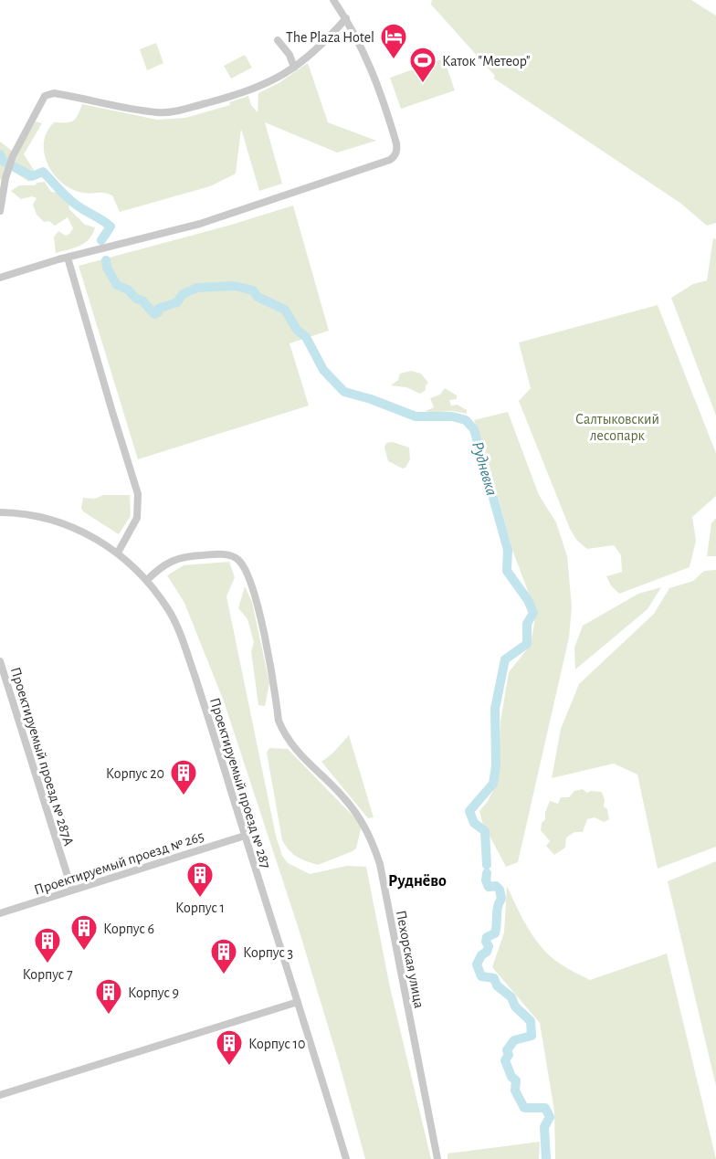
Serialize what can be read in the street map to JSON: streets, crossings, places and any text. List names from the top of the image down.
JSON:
{
  "streets": {
    "street": [
      "Проектируемый проезд № 287А",
      "Проектируемый проезд № 287",
      "Проектируемый проезд № 265",
      "Пехорская улица"
    ]
  },
  "crossings": [
    ["Проектируемый проезд № 287А", "Проектируемый проезд № 265"],
    ["Проектируемый проезд № 287", "Проектируемый проезд № 265"],
    ["Проектируемый проезд № 287", "Пехорская улица"]
  ],
  "districts": ["Руднёво"],
  "water": ["Рудневка"],
  "parks": ["Салтыковский лесопарк"],
  "places": {
    "hotel": ["The Plaza Hotel"],
    "sports": ["Каток \"Метеор\""],
    "building": [
      "Корпус 20",
      "Корпус 1",
      "Корпус 6",
      "Корпус 7",
      "Корпус 3",
      "Корпус 9",
      "Корпус 10"
    ]
  }
}
